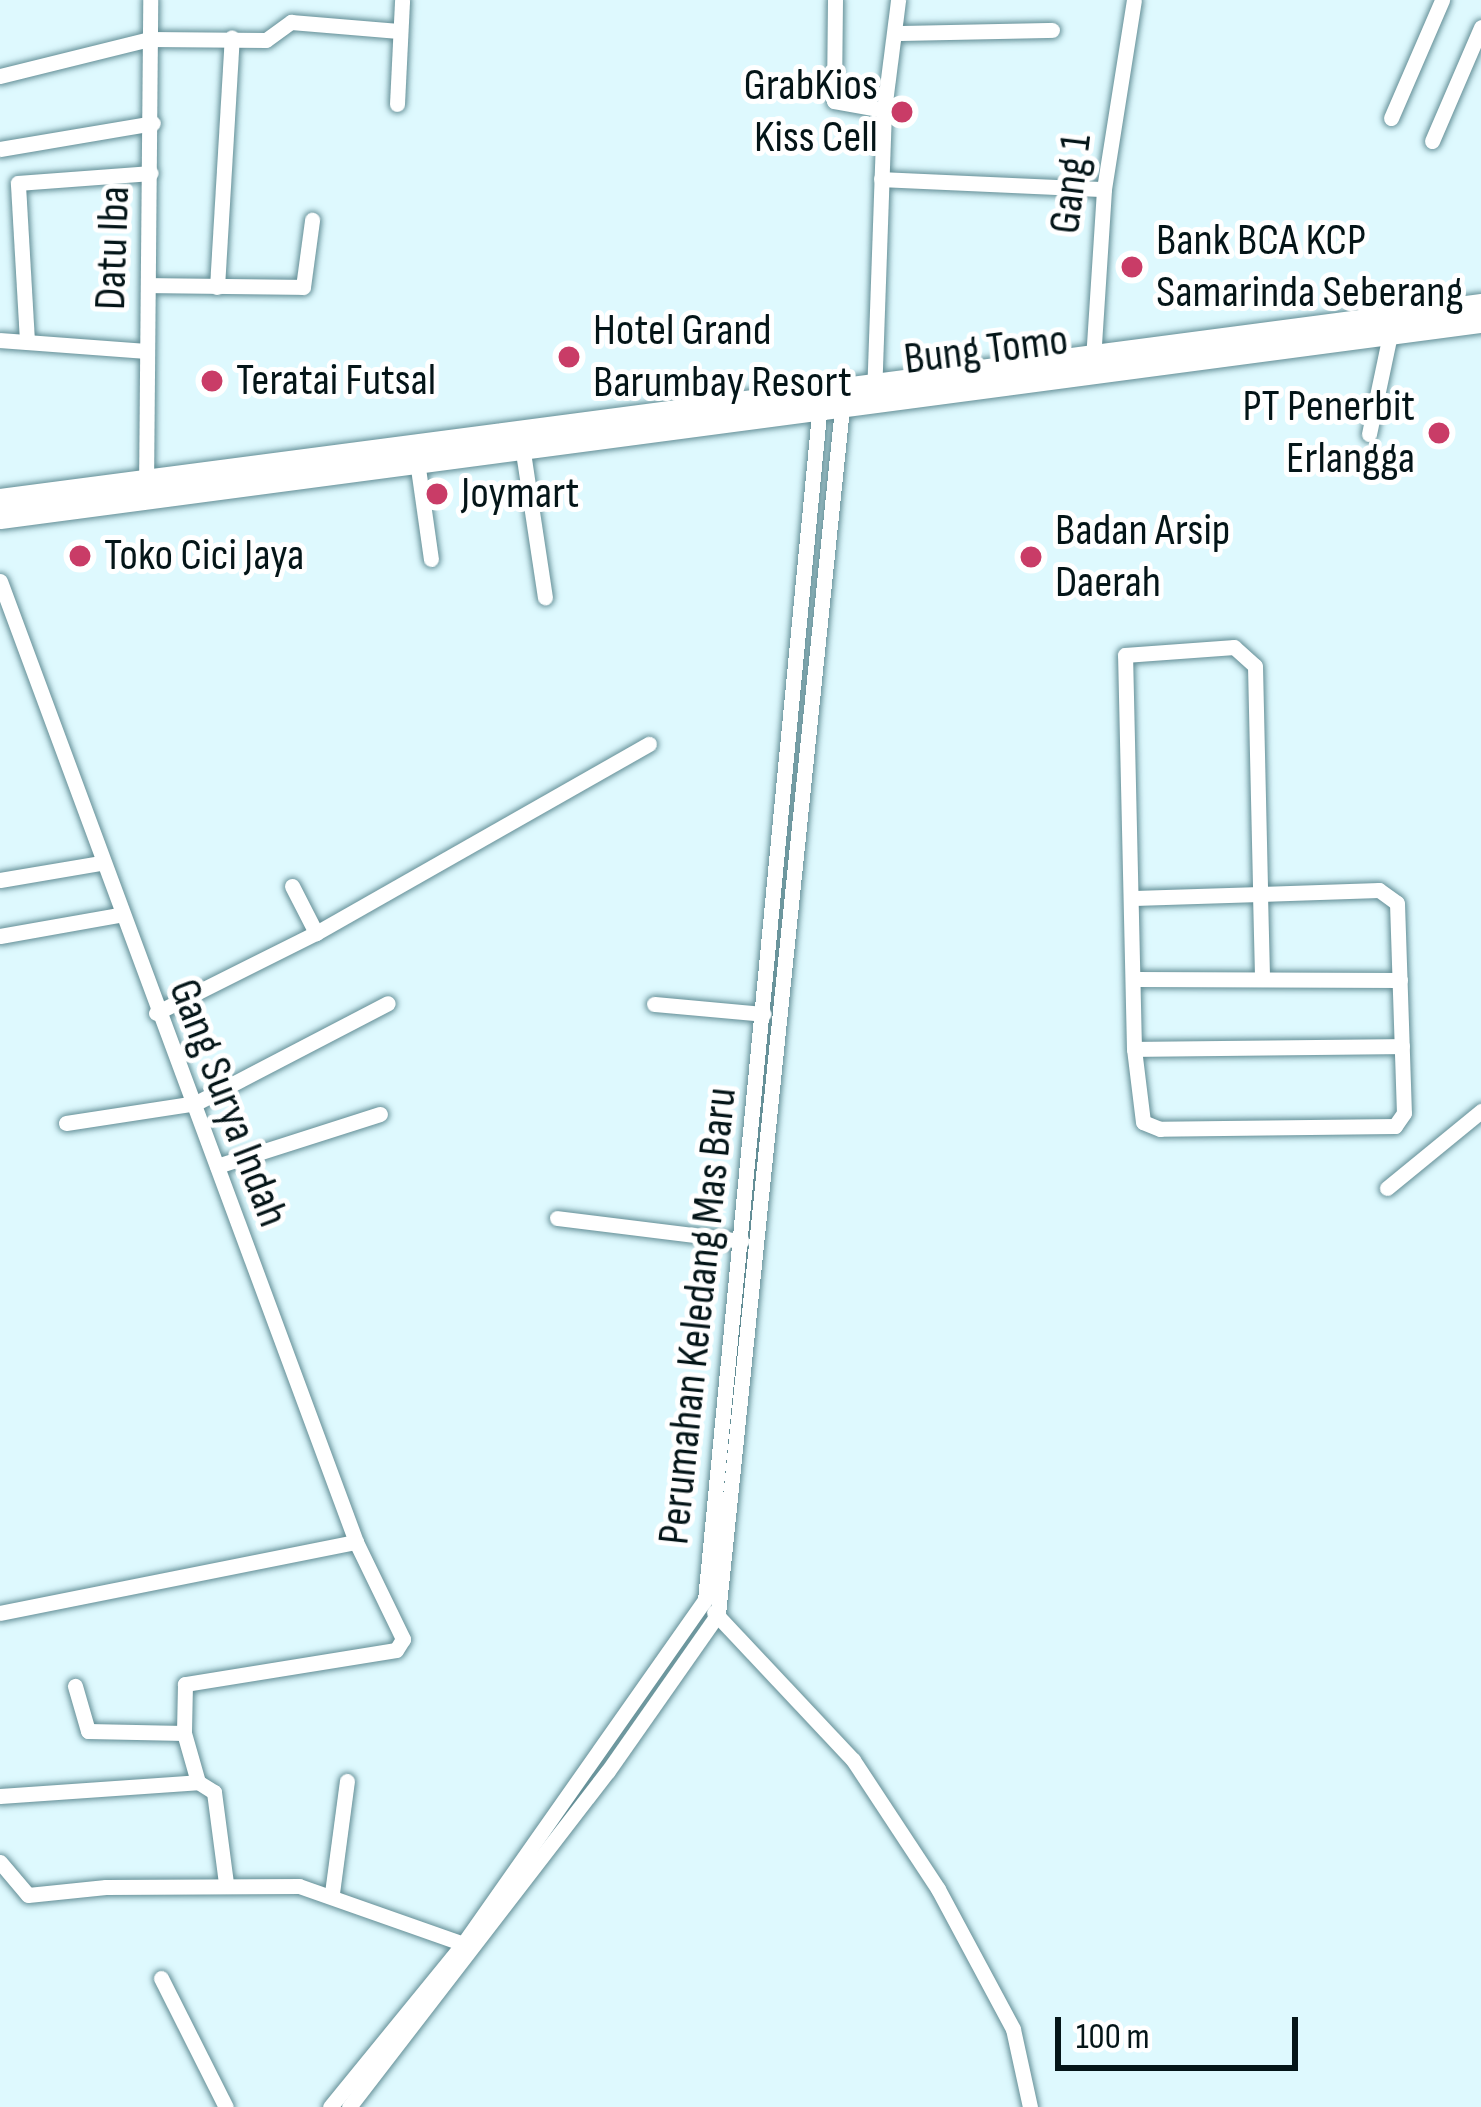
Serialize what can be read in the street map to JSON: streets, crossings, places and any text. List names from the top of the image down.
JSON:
{
  "streets": {
    "main road": ["Bung Tomo"],
    "street": [
      "Gang 1",
      "Datu Iba",
      "Gang Surya Indah",
      "Perumahan Keledang Mas Baru"
    ]
  },
  "crossings": [
    ["Gang 1", "Bung Tomo"],
    ["Datu Iba", "Bung Tomo"],
    ["Bung Tomo", "Perumahan Keledang Mas Baru"]
  ],
  "places": [
    "GrabKios Kiss Cell",
    "Bank BCA KCP Samarinda Seberang",
    "Hotel Grand Barumbay Resort",
    "Teratai Futsal",
    "PT Penerbit Erlangga",
    "Joymart",
    "Toko Cici Jaya",
    "Badan Arsip Daerah"
  ],
  "scale_bar": "100 m"
}
